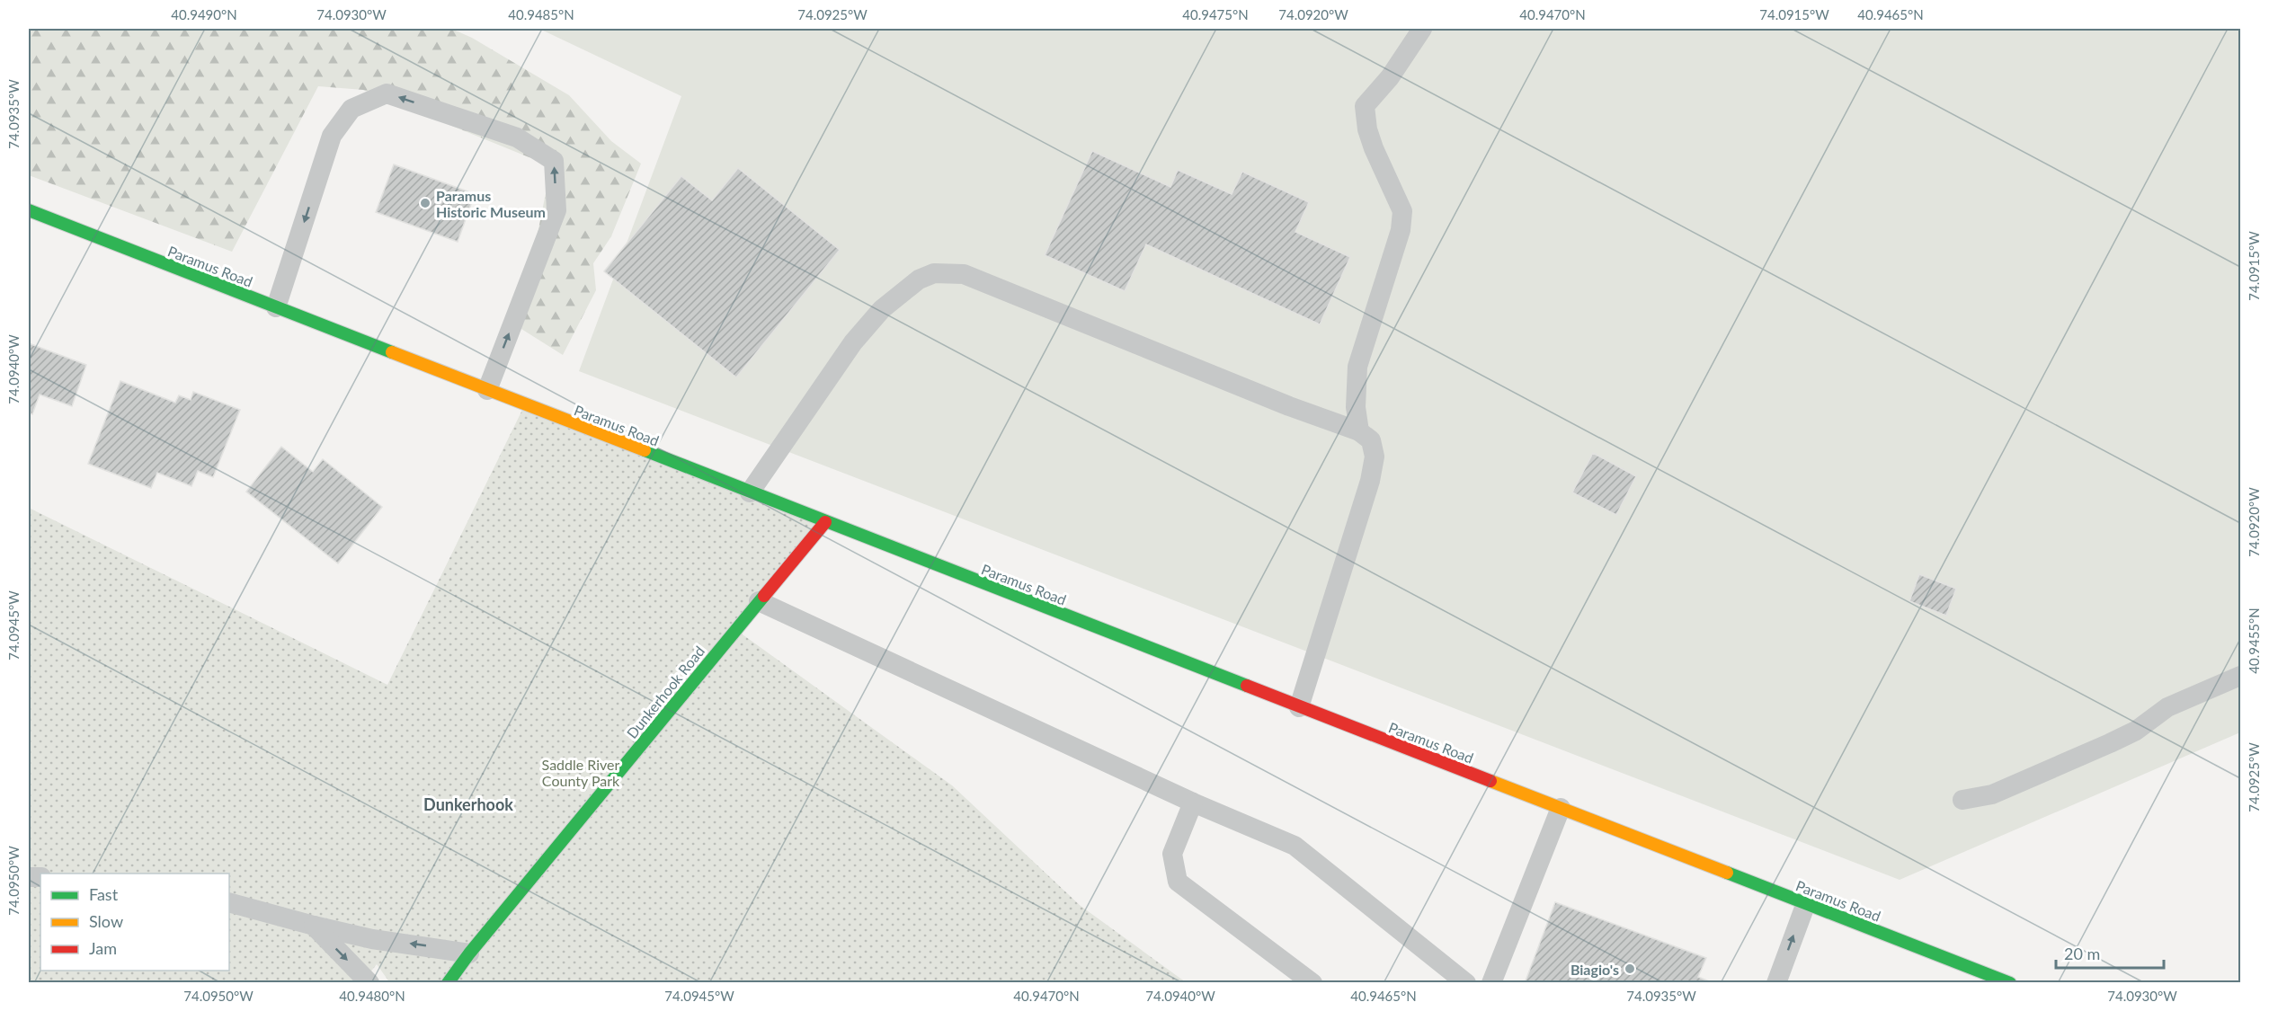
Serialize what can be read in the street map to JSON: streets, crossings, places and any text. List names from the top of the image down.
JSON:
{
  "streets": {
    "main road": ["Paramus Road", "Dunkerhook Road"]
  },
  "crossings": [
    ["Paramus Road", "Dunkerhook Road"]
  ],
  "districts": ["Dunkerhook"],
  "parks": ["Saddle River County Park"],
  "places": ["Paramus Historic Museum", "Biagio's"],
  "legend": ["Fast", "Slow", "Jam"],
  "scale_bar": "20 m",
  "coordinates": [
    "40.9490°N",
    "74.0930°W",
    "40.9485°N",
    "74.0925°W",
    "40.9475°N",
    "74.0920°W",
    "40.9470°N",
    "74.0915°W",
    "40.9465°N",
    "74.0935°W",
    "74.0940°W",
    "74.0945°W",
    "40.9455°N",
    "74.0950°W",
    "40.9480°N"
  ]
}
